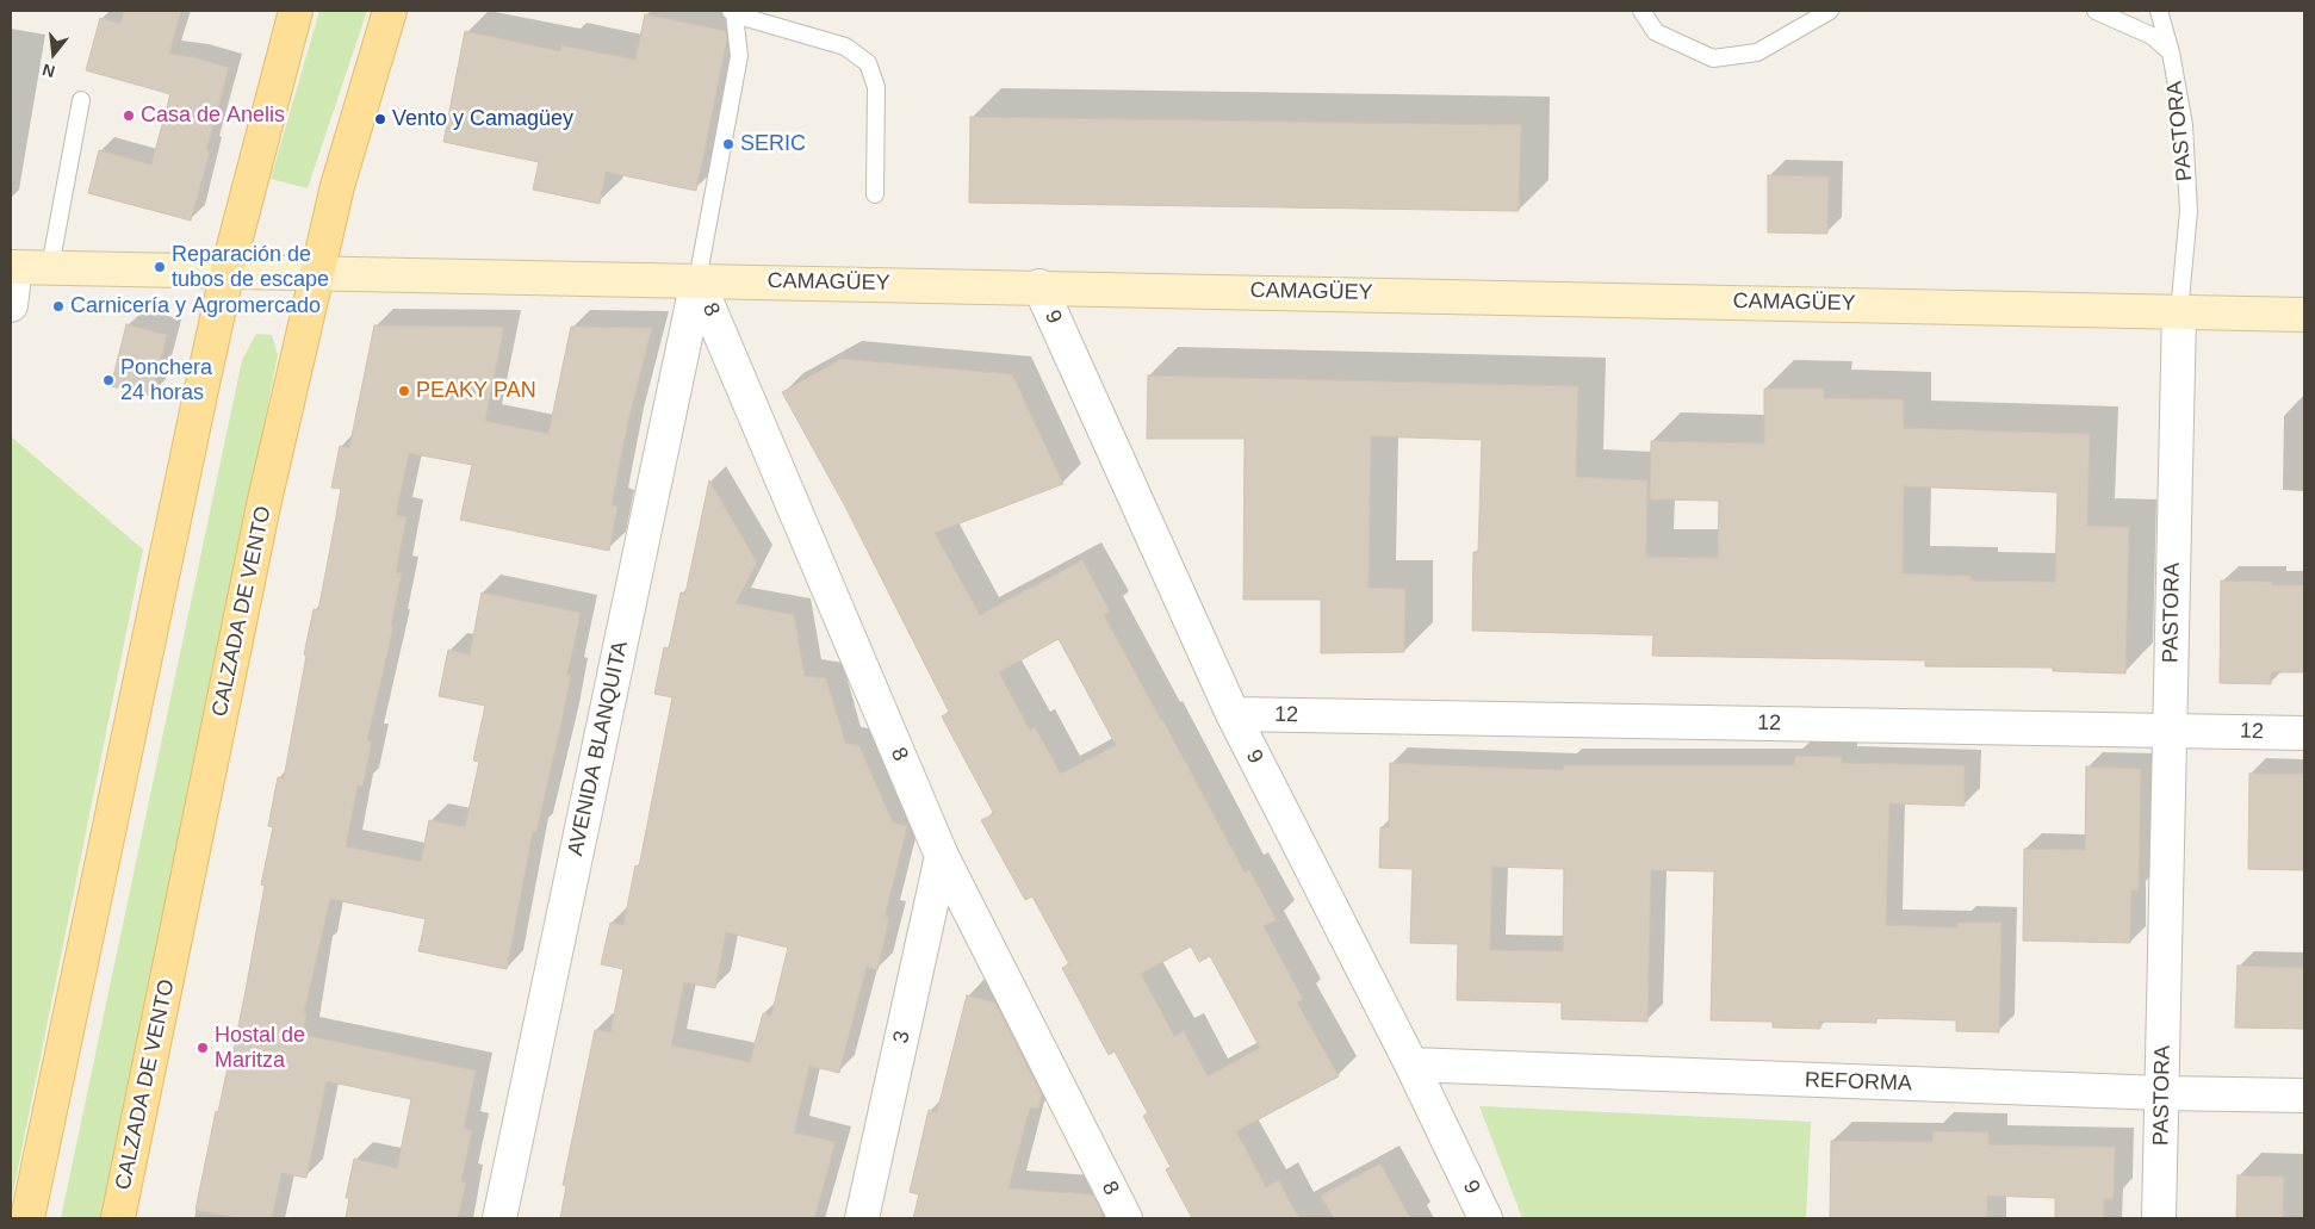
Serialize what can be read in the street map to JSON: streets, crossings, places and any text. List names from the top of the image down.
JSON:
{
  "streets": {
    "main road": ["CAMAGÜEY", "CALZADA DE VENTO"],
    "street": [
      "PASTORA",
      "8",
      "9",
      "12",
      "AVENIDA BLANQUITA",
      "3",
      "REFORMA"
    ]
  },
  "crossings": [
    ["PASTORA", "CAMAGÜEY"],
    ["PASTORA", "12"],
    ["PASTORA", "REFORMA"],
    ["CAMAGÜEY", "8"],
    ["CAMAGÜEY", "9"],
    ["CAMAGÜEY", "CALZADA DE VENTO"],
    ["CAMAGÜEY", "AVENIDA BLANQUITA"],
    ["8", "AVENIDA BLANQUITA"],
    ["8", "3"],
    ["9", "12"],
    ["9", "REFORMA"]
  ],
  "places": [
    "Casa de Anelis",
    "Vento y Camagüey",
    "SERIC",
    "Reparación de tubos de escape",
    "Carnicería y Agromercado",
    "Ponchera 24 horas",
    "PEAKY PAN",
    "Hostal de Maritza"
  ],
  "north": "bottom"
}
